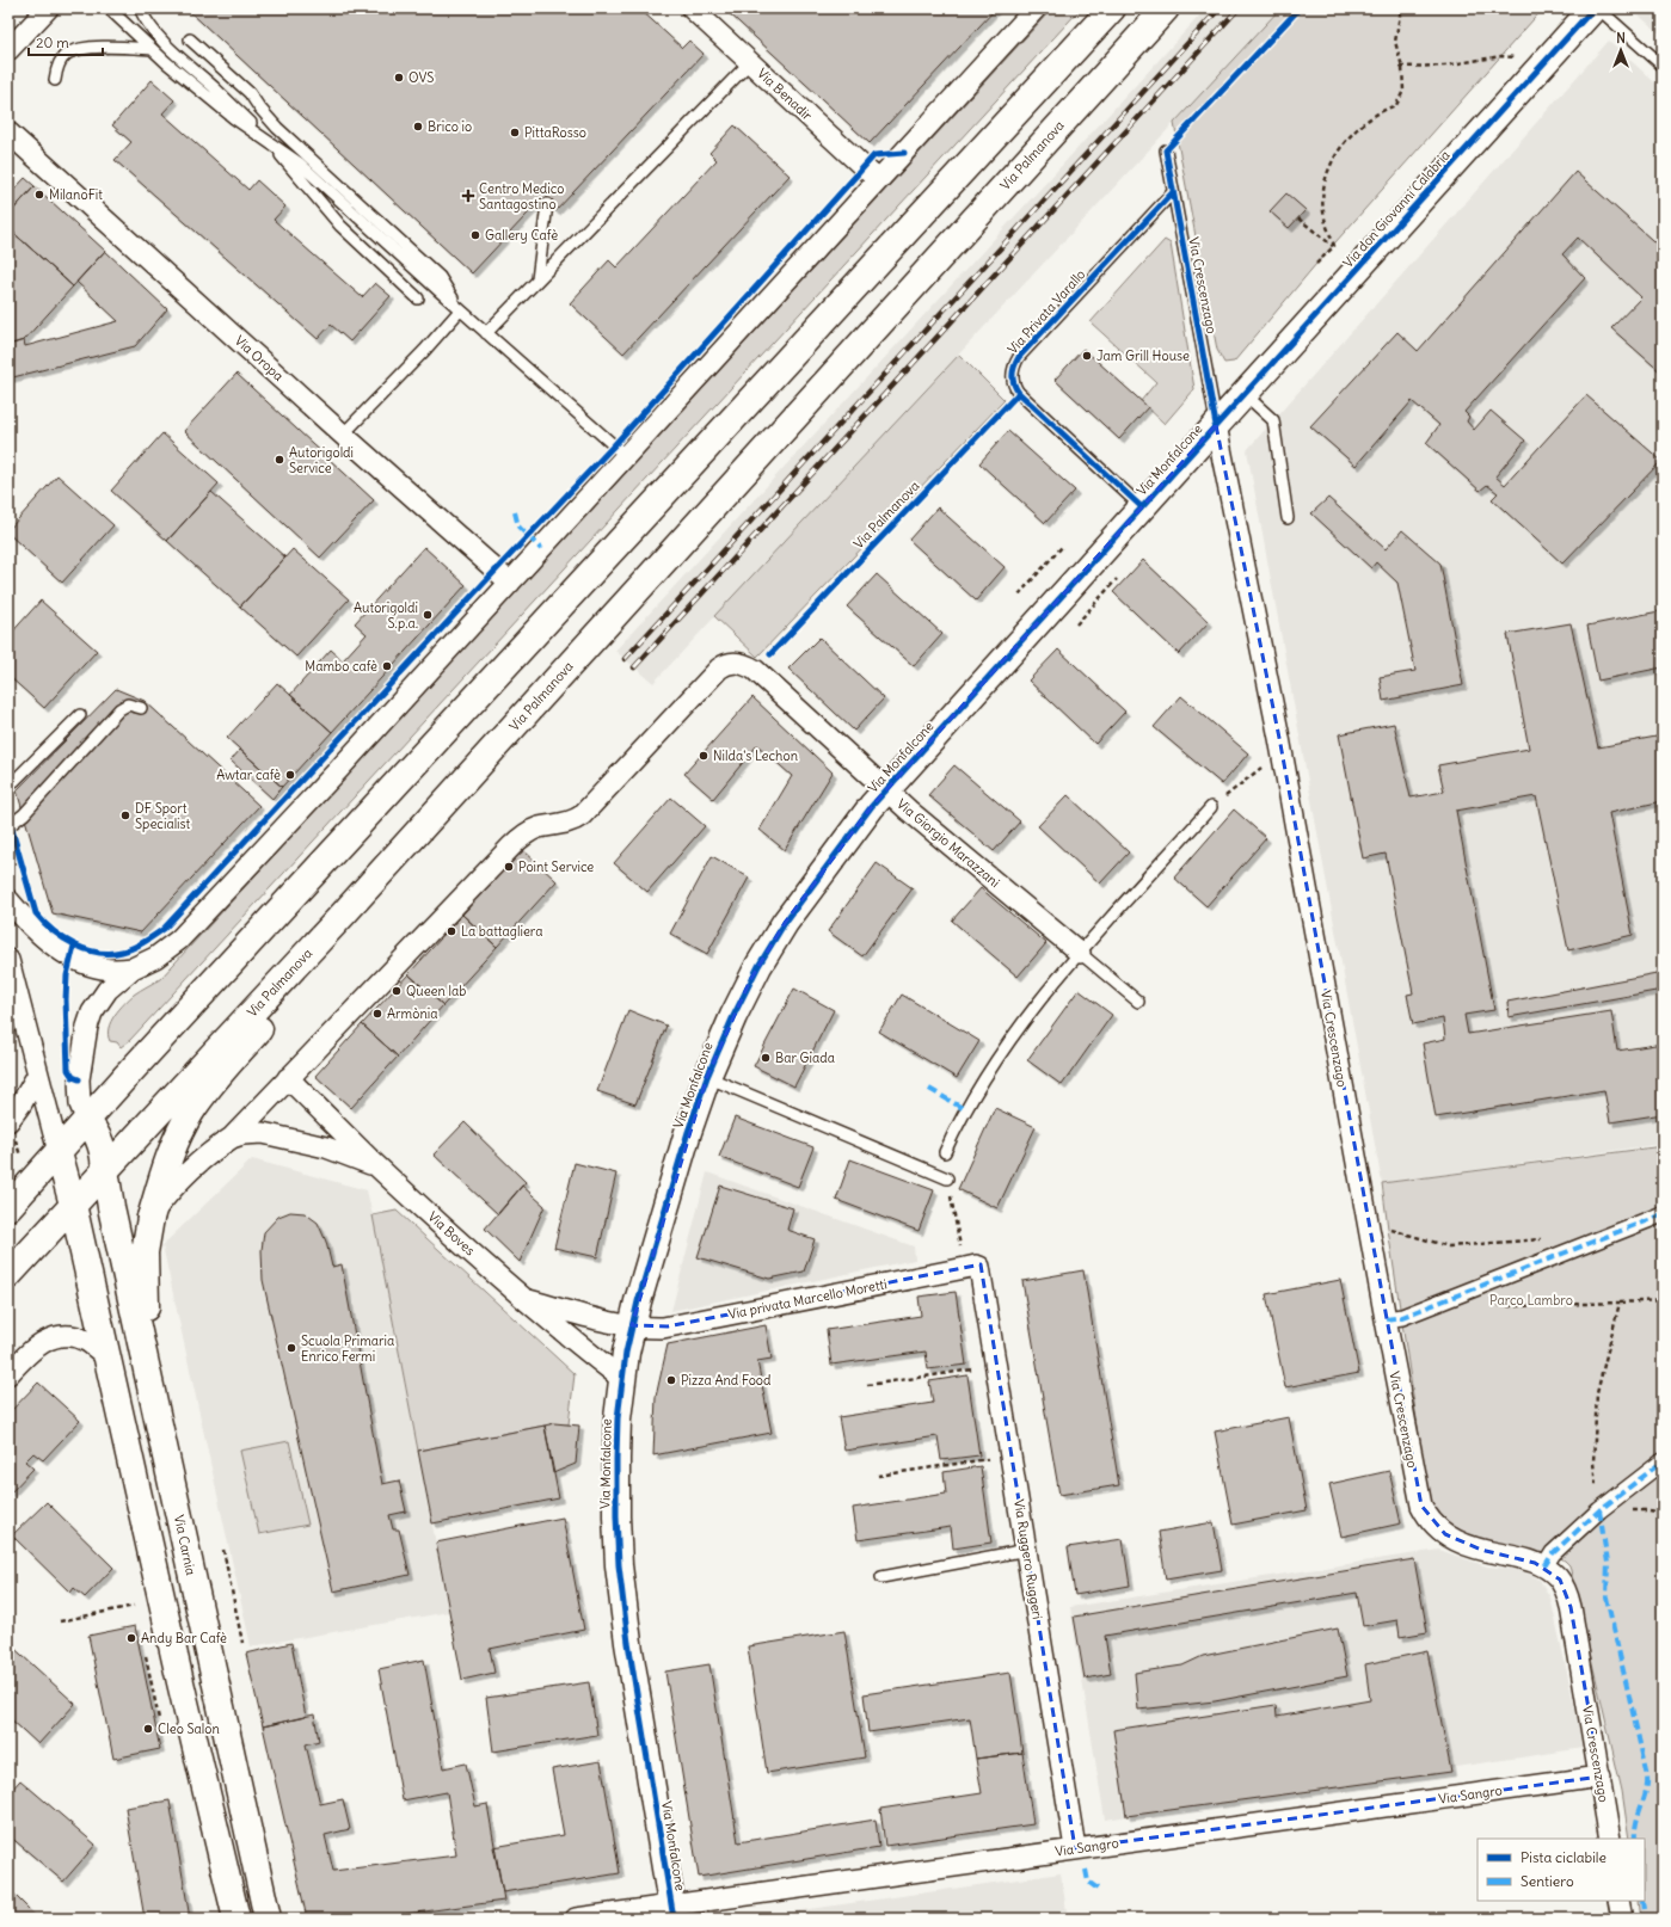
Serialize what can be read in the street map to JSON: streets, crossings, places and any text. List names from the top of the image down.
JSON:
{
  "streets": {
    "main road": [
      "Via Palmanova",
      "Via don Giovanni Calabria",
      "Via Monfalcone",
      "Via Carnia"
    ],
    "street": [
      "Via Benadir",
      "Via Crescenzago",
      "Via Oropa",
      "Via Giorgio Marazzani",
      "Via Boves",
      "Via privata Marcello Moretti",
      "Via Ruggero Ruggeri",
      "Via Sangro"
    ],
    "lane": ["Via Privata Varallo"]
  },
  "crossings": [
    ["Via Palmanova", "Via Carnia"],
    ["Via don Giovanni Calabria", "Via Crescenzago"],
    ["Via don Giovanni Calabria", "Via Monfalcone"],
    ["Via Crescenzago", "Via Privata Varallo"],
    ["Via Crescenzago", "Via Monfalcone"],
    ["Via Crescenzago", "Via Sangro"],
    ["Via Privata Varallo", "Via Monfalcone"],
    ["Via Monfalcone", "Via Giorgio Marazzani"],
    ["Via Monfalcone", "Via Boves"],
    ["Via Monfalcone", "Via privata Marcello Moretti"],
    ["Via Monfalcone", "Via Sangro"],
    ["Via Giorgio Marazzani", "Via Boves"],
    ["Via Boves", "Via privata Marcello Moretti"],
    ["Via privata Marcello Moretti", "Via Ruggero Ruggeri"],
    ["Via Ruggero Ruggeri", "Via Sangro"]
  ],
  "parks": ["Parco Lambro"],
  "places": {
    "other": [
      "OVS",
      "Brico io",
      "PittaRosso",
      "MilanoFit",
      "Gallery Cafè",
      "Jam Grill House",
      "Autorigoldi Service",
      "Autorigoldi S.p.a.",
      "Mambo cafè",
      "Nilda's Lechon",
      "Awtar cafè",
      "DF Sport Specialist",
      "Point Service",
      "La battagliera",
      "Queen lab",
      "Armònia",
      "Bar Giada",
      "Scuola Primaria Enrico Fermi",
      "Pizza And Food",
      "Andy Bar Cafè",
      "Cleo Salon"
    ],
    "health": ["Centro Medico Santagostino"]
  },
  "legend": ["Pista ciclabile", "Sentiero"],
  "scale_bar": "20 m",
  "north": "top"
}
